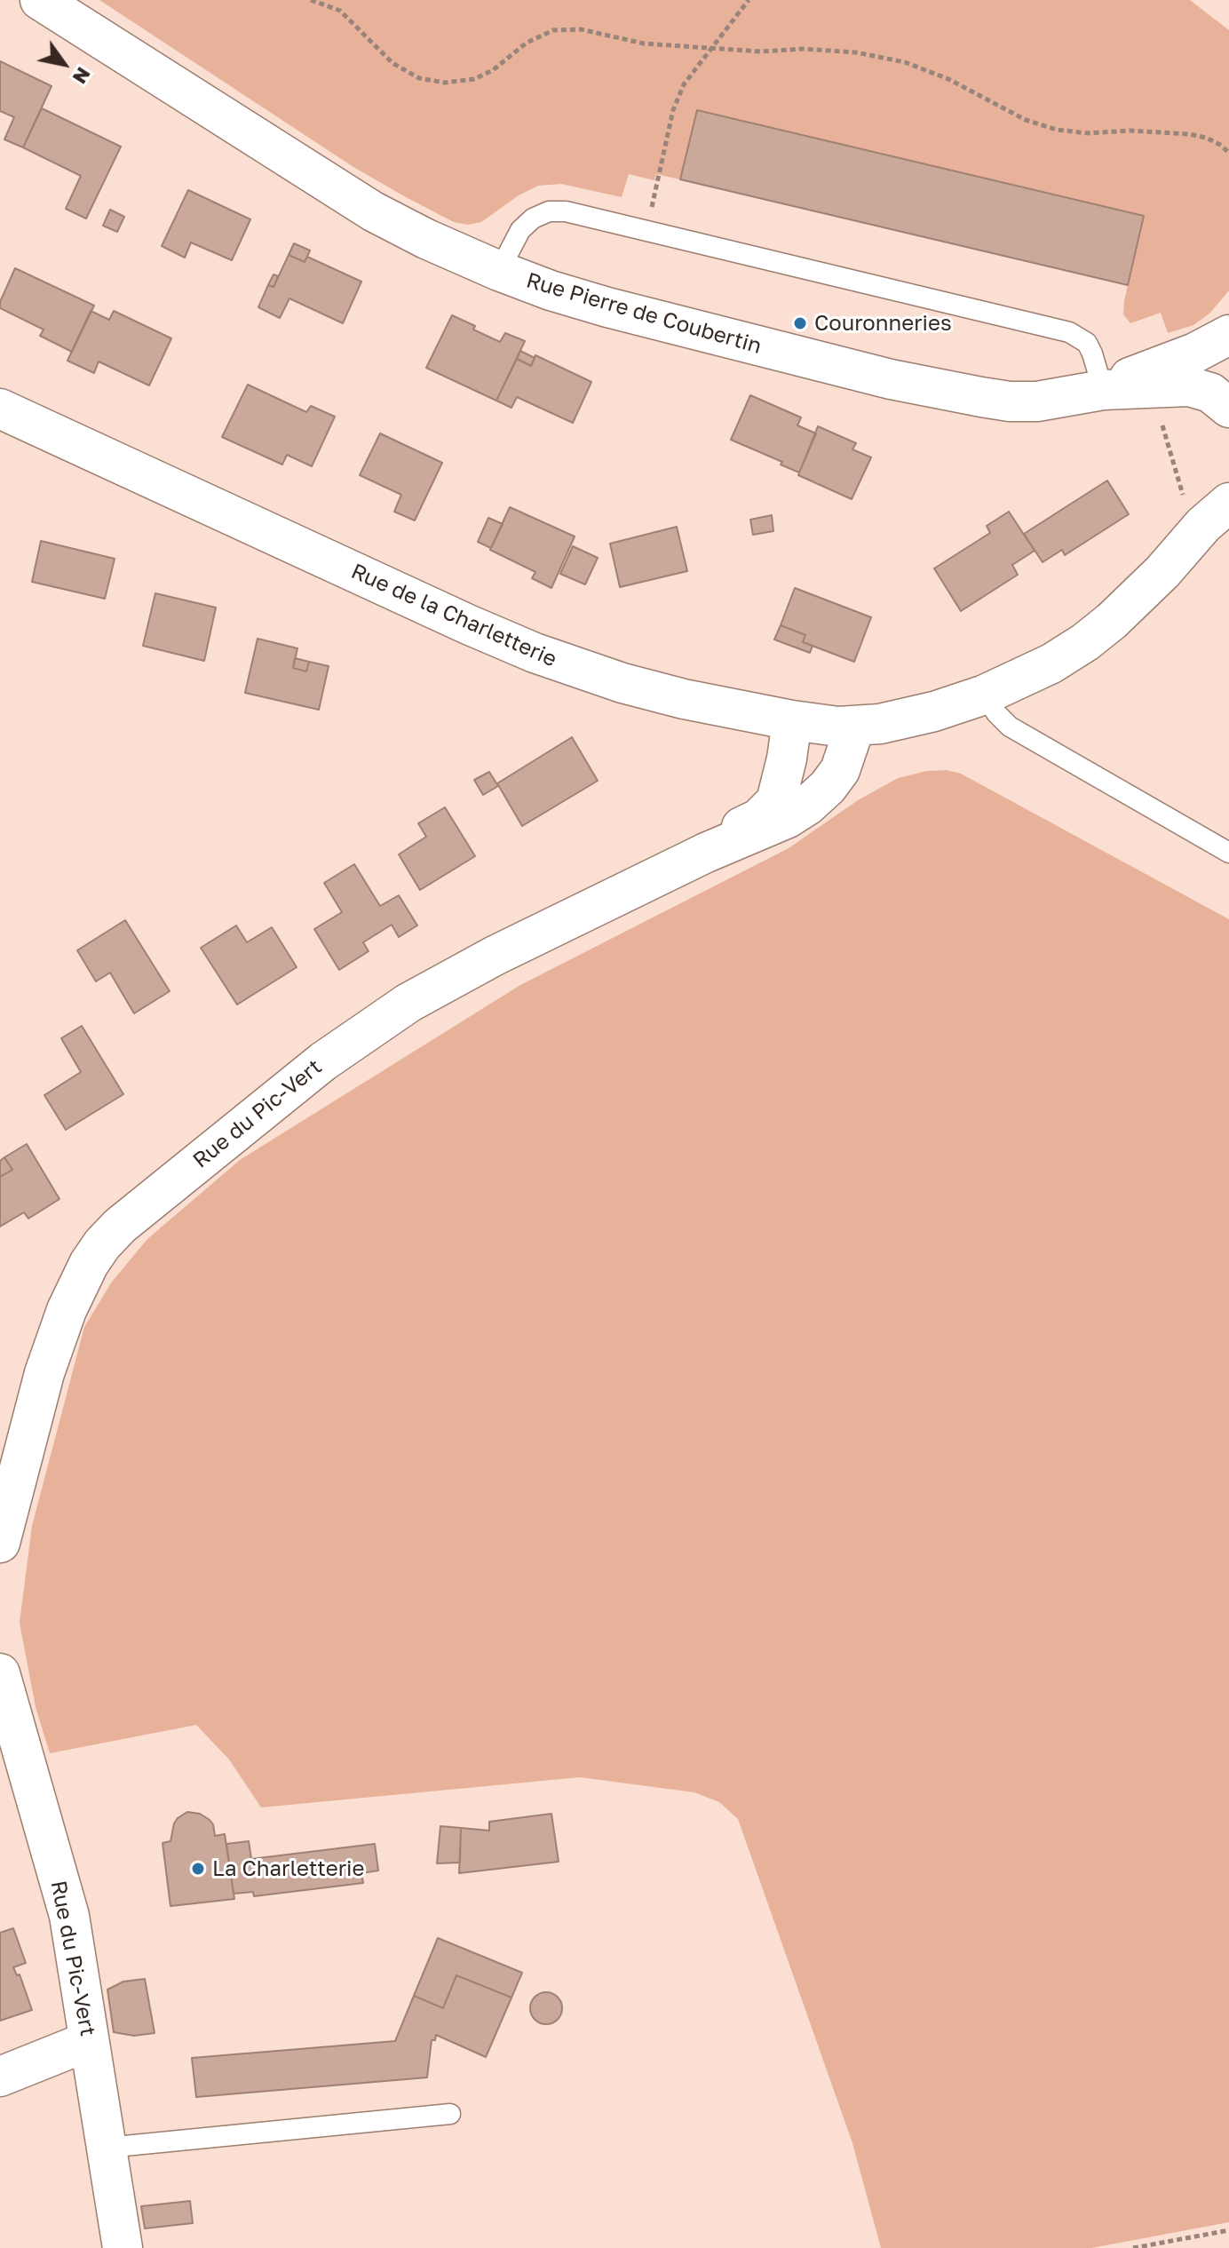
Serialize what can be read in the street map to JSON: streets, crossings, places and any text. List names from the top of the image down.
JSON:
{
  "streets": {
    "street": ["Rue Pierre de Coubertin", "Rue de la Charletterie", "Rue du Pic-Vert"]
  },
  "crossings": [
    ["Rue de la Charletterie", "Rue du Pic-Vert"]
  ],
  "places": ["Couronneries", "La Charletterie"],
  "north": "bottom right"
}
